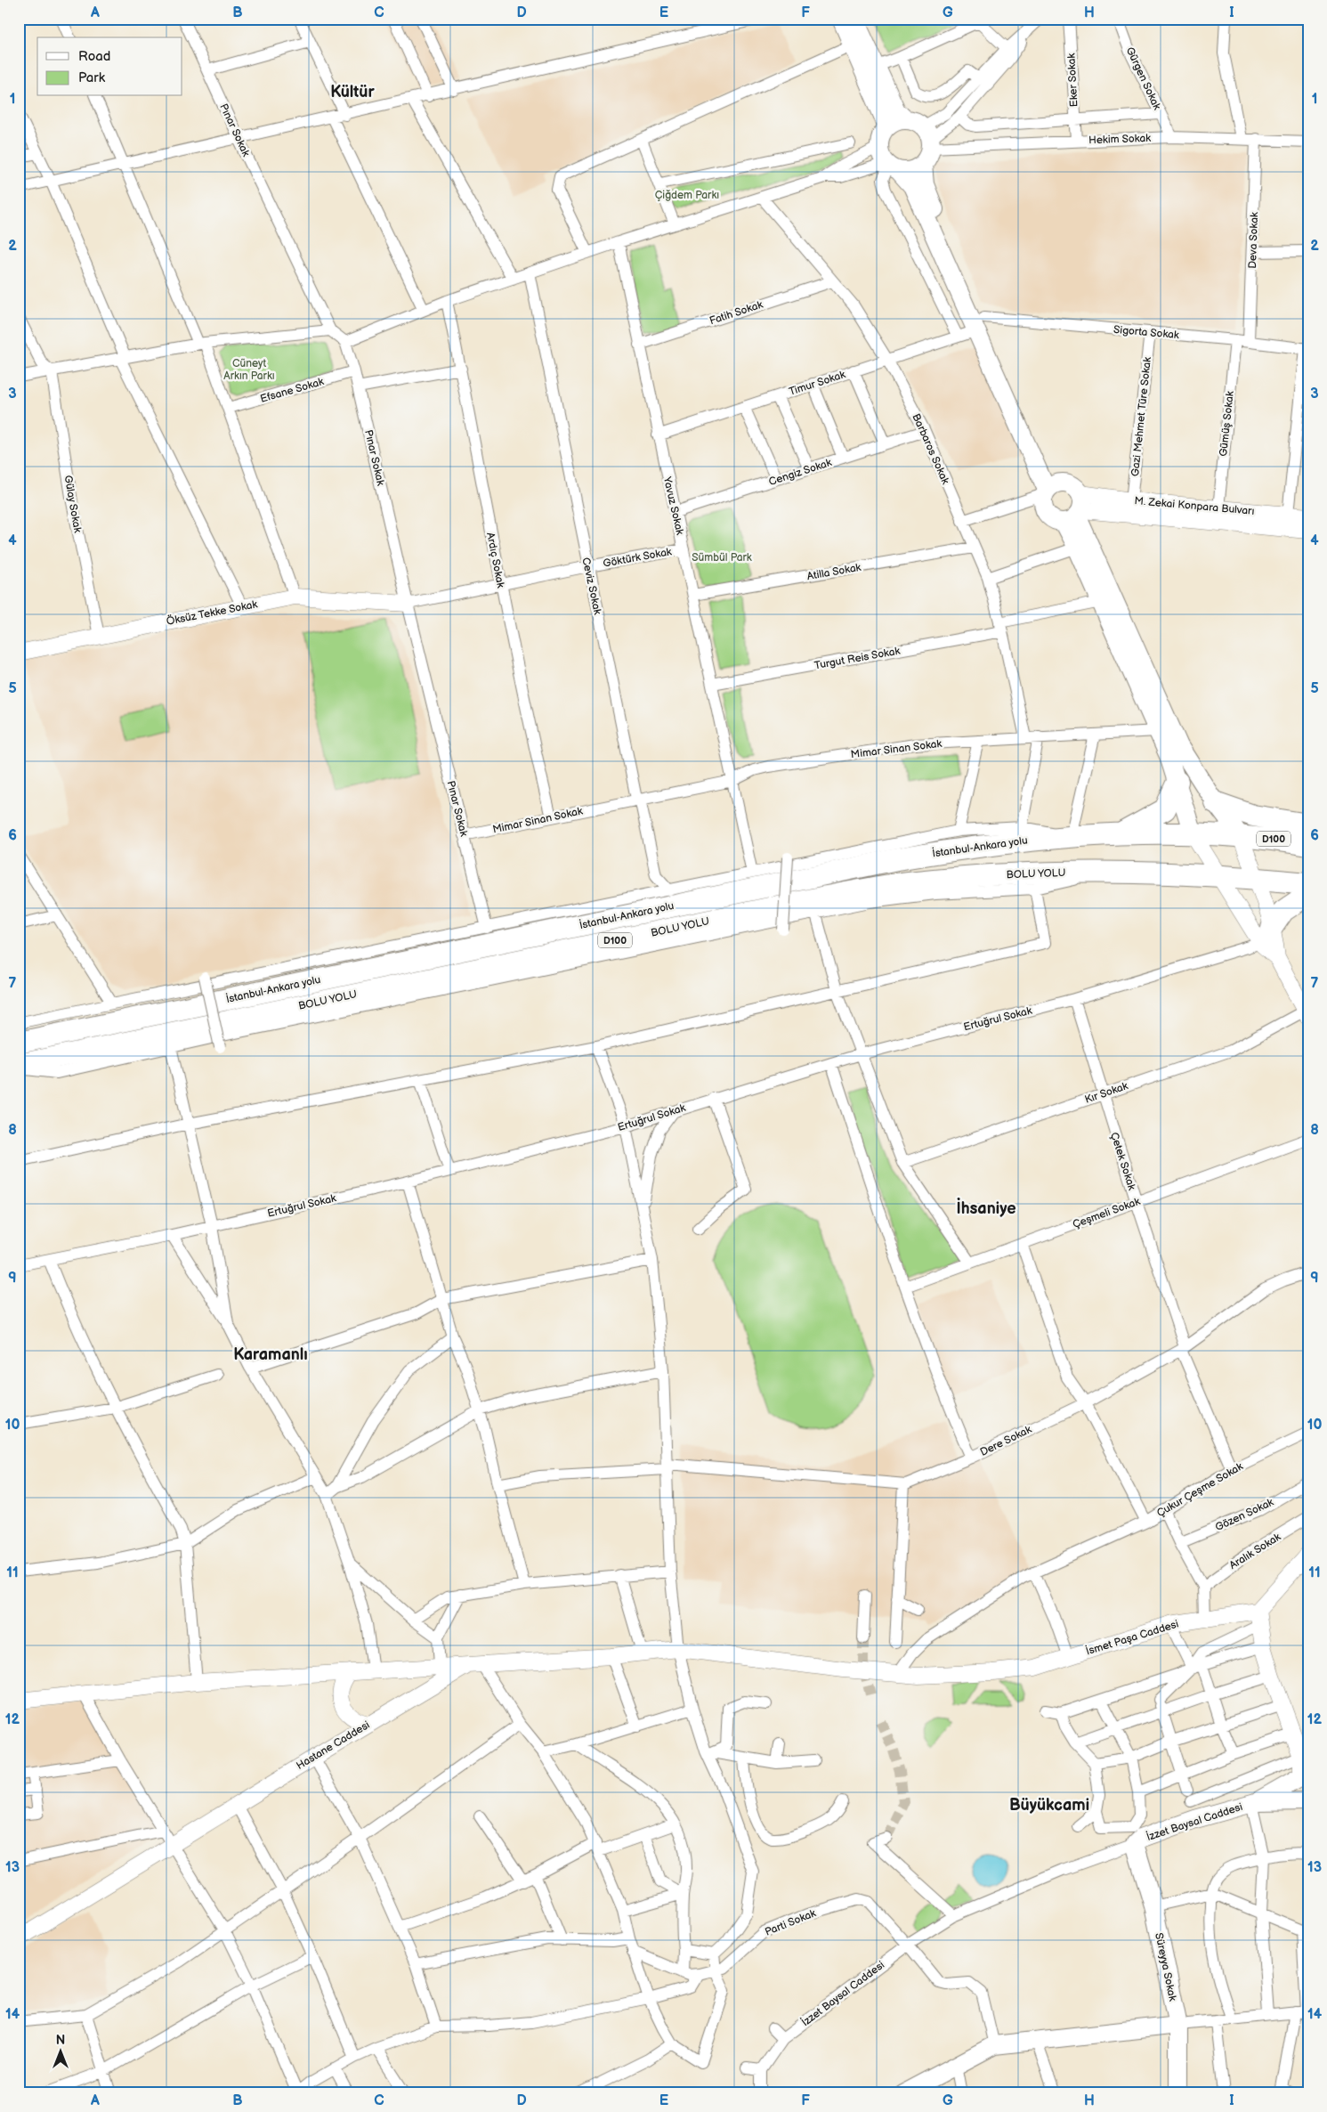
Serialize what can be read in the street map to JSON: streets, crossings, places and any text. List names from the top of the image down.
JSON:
{
  "streets": {
    "highway": ["D100", "İstanbul-Ankara yolu", "BOLU YOLU"],
    "main road": [
      "M. Zekai Konpara Bulvarı",
      "Öksüz Tekke Sokak",
      "İsmet Paşa Caddesi",
      "Hastane Caddesi",
      "İzzet Baysal Caddesi",
      "Süreyya Sokak"
    ],
    "street": [
      "Gürgen Sokak",
      "Eker Sokak",
      "Pınar Sokak",
      "Hekim Sokak",
      "Deva Sokak",
      "Fatih Sokak",
      "Sigorta Sokak",
      "Timur Sokak",
      "Efsane Sokak",
      "Gazi Mehmet Türe Sokak",
      "Gümüş Sokak",
      "Barbaros Sokak",
      "Cengiz Sokak",
      "Gülay Sokak",
      "Yavuz Sokak",
      "Göktürk Sokak",
      "Ardıç Sokak",
      "Atilla Sokak",
      "Ceviz Sokak",
      "Turgut Reis Sokak",
      "Mimar Sinan Sokak",
      "Ertuğrul Sokak",
      "Kır Sokak",
      "Çetek Sokak",
      "Çeşmeli Sokak",
      "Dere Sokak",
      "Çukur Çeşme Sokak",
      "Gözen Sokak",
      "Aralık Sokak",
      "Parti Sokak"
    ]
  },
  "crossings": [
    ["Gürgen Sokak", "Hekim Sokak"],
    ["Eker Sokak", "Hekim Sokak"],
    ["Pınar Sokak", "Efsane Sokak"],
    ["Pınar Sokak", "Göktürk Sokak"],
    ["Pınar Sokak", "Öksüz Tekke Sokak"],
    ["Pınar Sokak", "Mimar Sinan Sokak"],
    ["Hekim Sokak", "Deva Sokak"],
    ["Deva Sokak", "Sigorta Sokak"],
    ["Fatih Sokak", "Barbaros Sokak"],
    ["Fatih Sokak", "Yavuz Sokak"],
    ["Sigorta Sokak", "Timur Sokak"],
    ["Sigorta Sokak", "Gazi Mehmet Türe Sokak"],
    ["Sigorta Sokak", "Gümüş Sokak"],
    ["Timur Sokak", "Barbaros Sokak"],
    ["Timur Sokak", "Yavuz Sokak"],
    ["Gazi Mehmet Türe Sokak", "M. Zekai Konpara Bulvarı"],
    ["Gümüş Sokak", "M. Zekai Konpara Bulvarı"],
    ["Barbaros Sokak", "Cengiz Sokak"],
    ["Barbaros Sokak", "Atilla Sokak"],
    ["Barbaros Sokak", "Turgut Reis Sokak"],
    ["Barbaros Sokak", "Mimar Sinan Sokak"],
    ["Cengiz Sokak", "Yavuz Sokak"],
    ["Gülay Sokak", "Öksüz Tekke Sokak"],
    ["Yavuz Sokak", "Göktürk Sokak"],
    ["Yavuz Sokak", "Atilla Sokak"],
    ["Yavuz Sokak", "Turgut Reis Sokak"],
    ["Yavuz Sokak", "Mimar Sinan Sokak"],
    ["Göktürk Sokak", "Ardıç Sokak"],
    ["Göktürk Sokak", "Ceviz Sokak"],
    ["Göktürk Sokak", "Öksüz Tekke Sokak"],
    ["Ardıç Sokak", "Mimar Sinan Sokak"],
    ["Ceviz Sokak", "Mimar Sinan Sokak"],
    ["D100", "İstanbul-Ankara yolu"],
    ["D100", "BOLU YOLU"],
    ["Ertuğrul Sokak", "Çetek Sokak"],
    ["Kır Sokak", "Çetek Sokak"],
    ["Çetek Sokak", "Çeşmeli Sokak"],
    ["Çetek Sokak", "Dere Sokak"],
    ["Çetek Sokak", "Çukur Çeşme Sokak"],
    ["Çukur Çeşme Sokak", "İsmet Paşa Caddesi"],
    ["Çukur Çeşme Sokak", "Hastane Caddesi"],
    ["İsmet Paşa Caddesi", "Hastane Caddesi"],
    ["İzzet Baysal Caddesi", "Parti Sokak"],
    ["İzzet Baysal Caddesi", "Süreyya Sokak"]
  ],
  "districts": [
    "Kültür",
    "İhsaniye",
    "Karamanlı",
    "Büyükcami"
  ],
  "parks": ["Çiğdem Parkı", "Cüneyt Arkın Parkı", "Sümbül Park"],
  "legend": ["Road", "Park"],
  "north": "top",
  "grid": {
    "columns": [
      "A",
      "B",
      "C",
      "D",
      "E",
      "F",
      "G",
      "H",
      "I"
    ],
    "rows": [
      "1",
      "2",
      "3",
      "4",
      "5",
      "6",
      "7",
      "8",
      "9",
      "10",
      "11",
      "12",
      "13",
      "14"
    ]
  }
}
